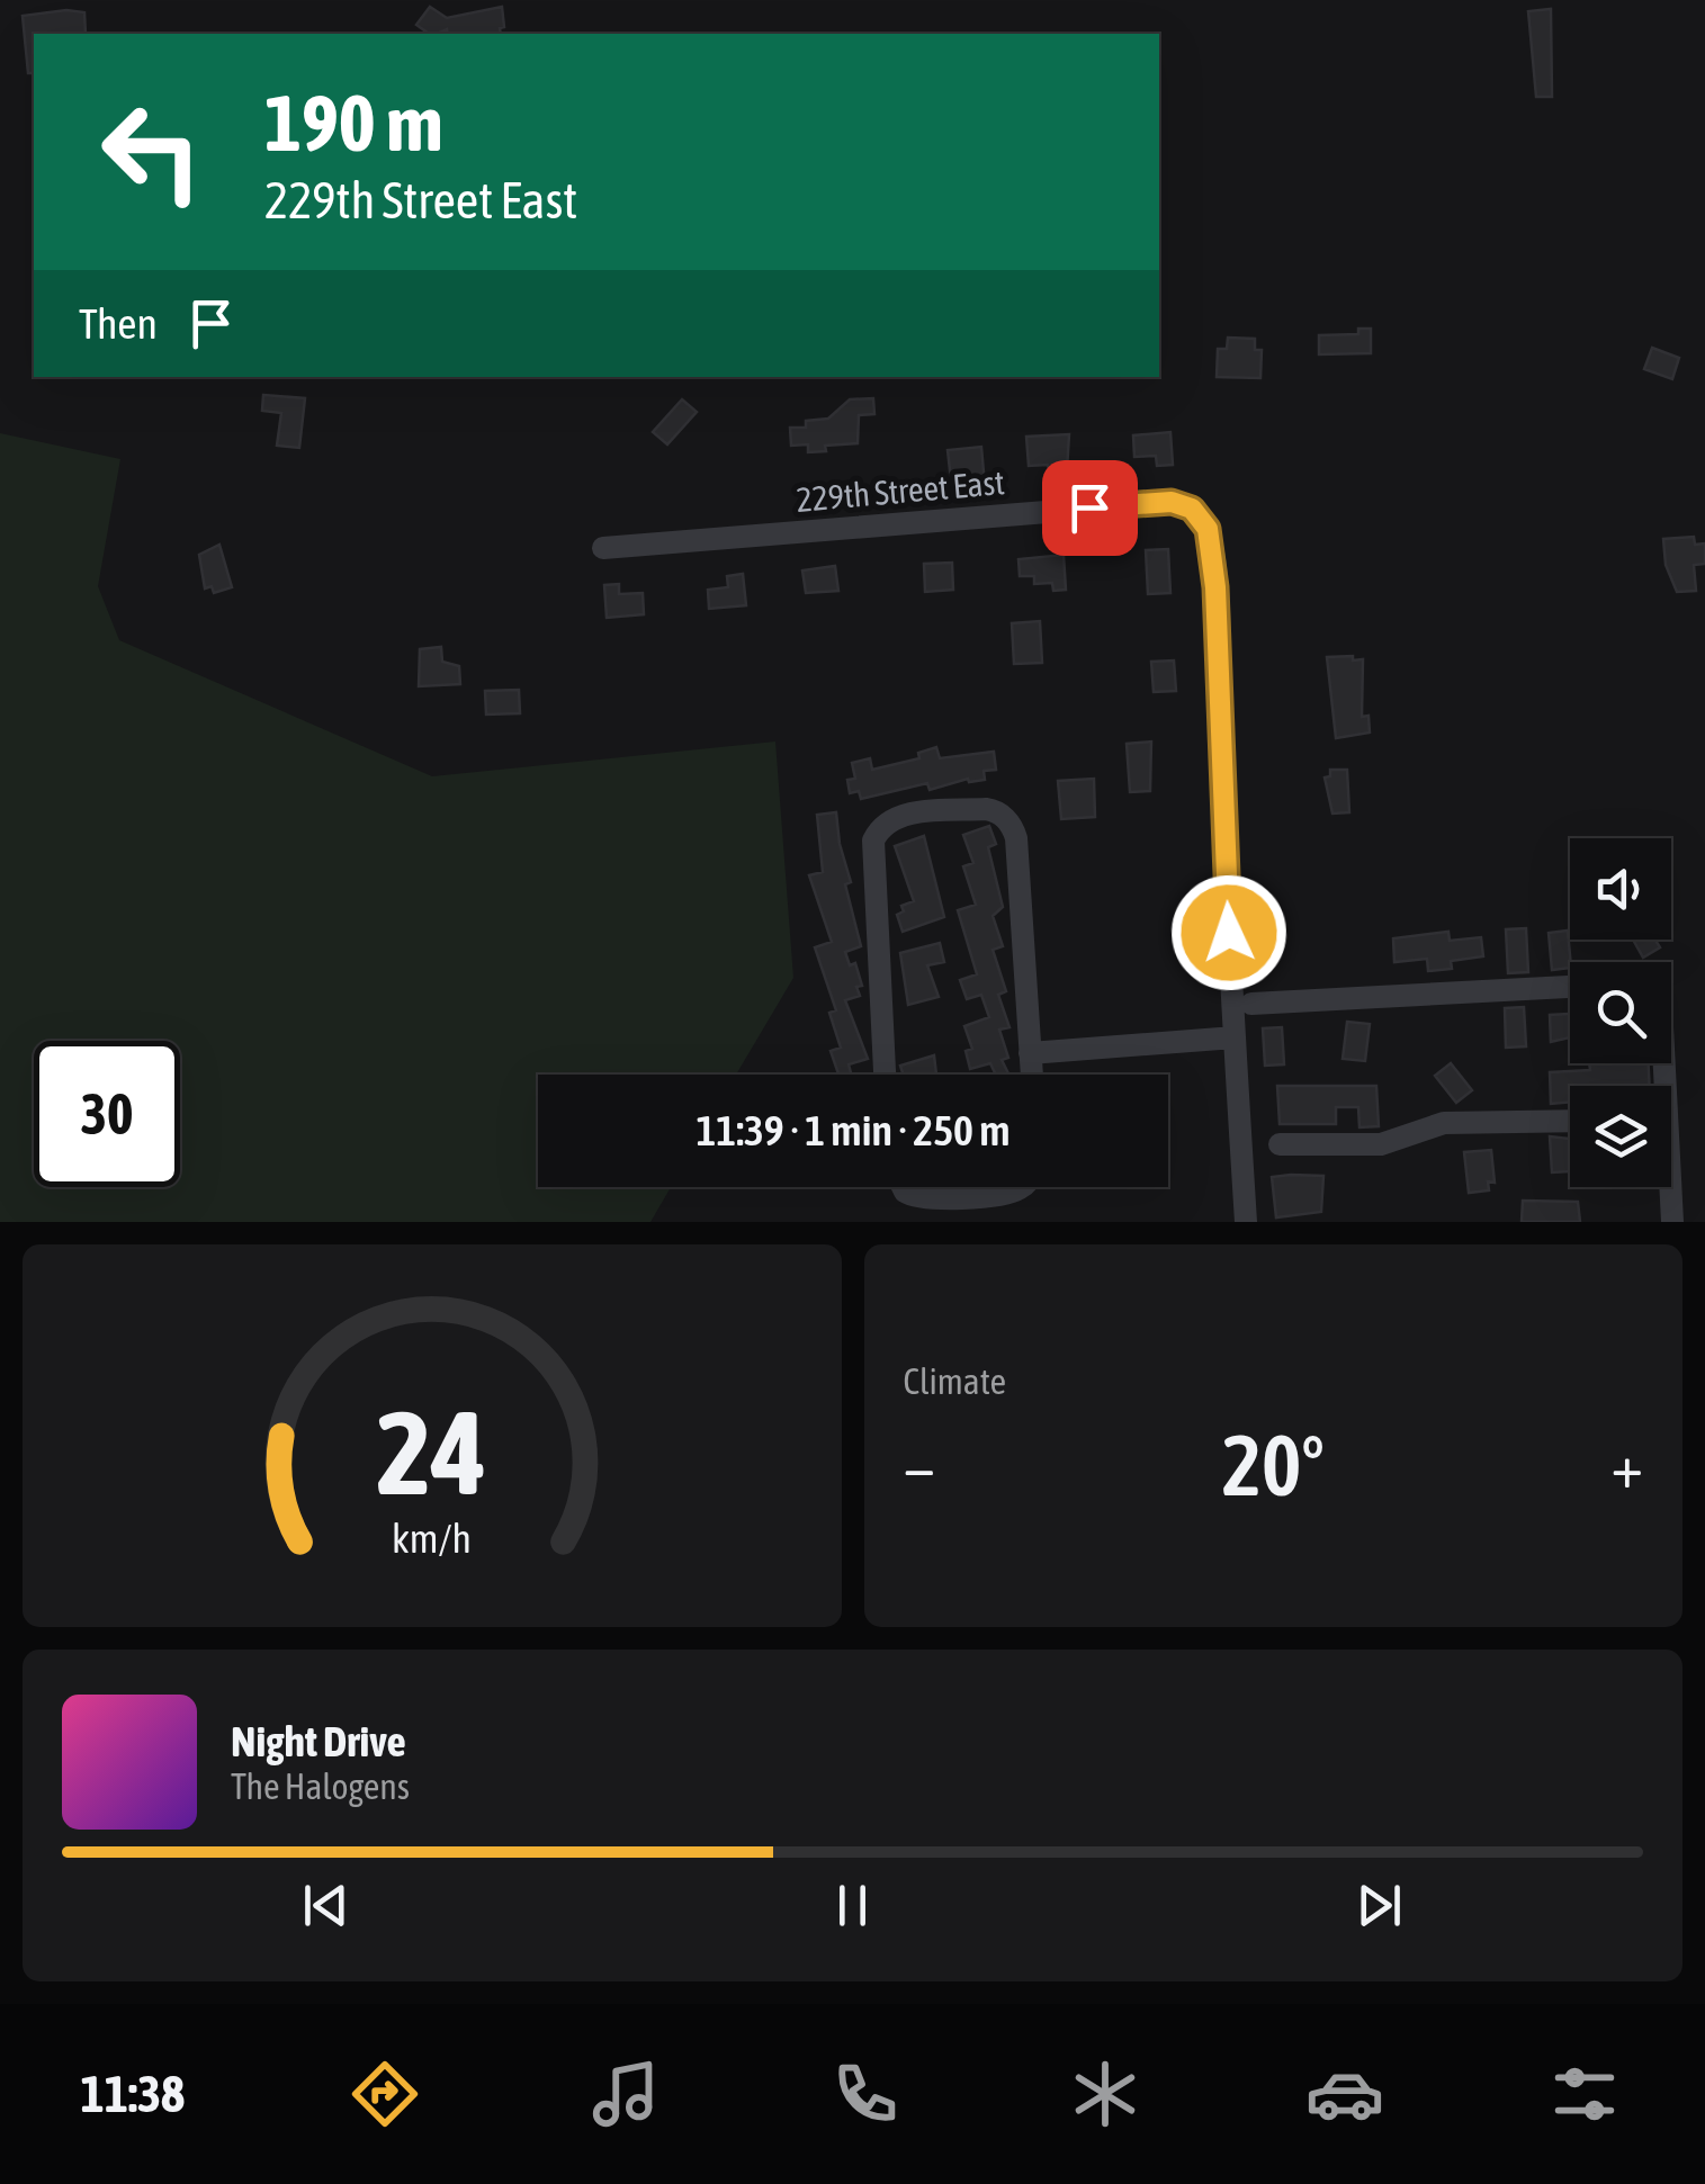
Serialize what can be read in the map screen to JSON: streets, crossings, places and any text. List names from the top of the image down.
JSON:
{
  "streets": {
    "street": ["229th Street East"]
  },
  "page": {
    "turn": ["190 m", "229th Street East"],
    "then": "Then",
    "limit": "30",
    "trip": "11:39 · 1 min · 250 m",
    "tile": "Climate",
    "heat": ["−", "20°", "+"],
    "song": ["Night Drive", "The Halogens"],
    "tabs": "11:38",
    "gauge": ["24", "km/h"]
  }
}
